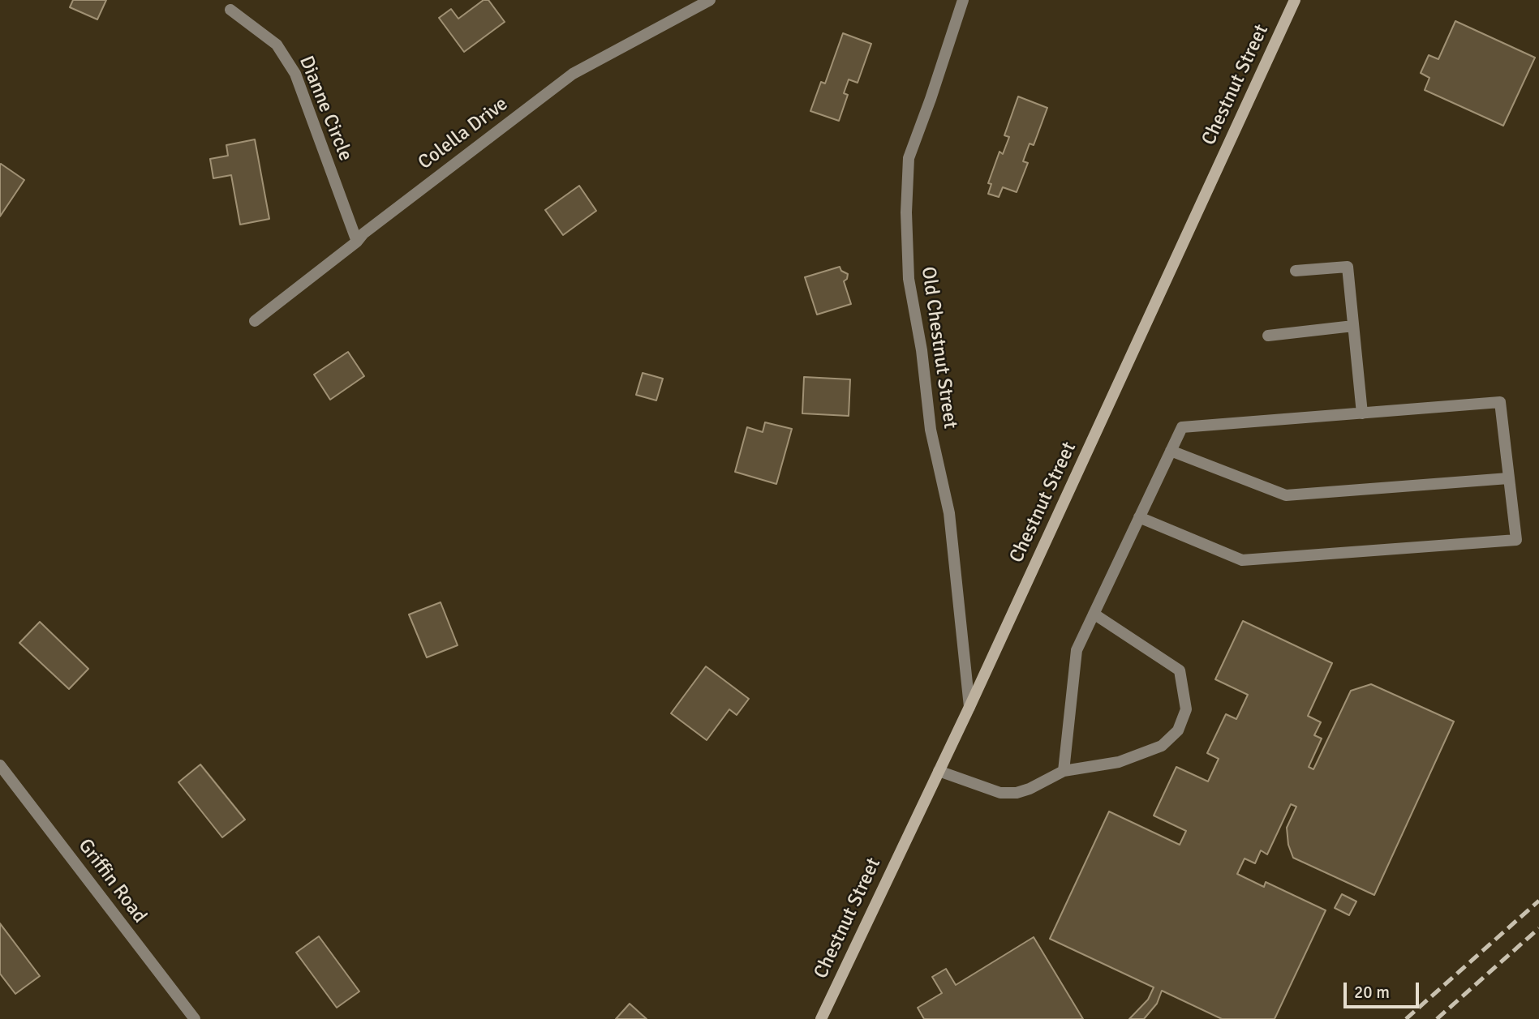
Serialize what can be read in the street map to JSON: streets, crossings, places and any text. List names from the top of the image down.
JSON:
{
  "streets": {
    "main road": ["Chestnut Street"],
    "street": [
      "Dianne Circle",
      "Colella Drive",
      "Old Chestnut Street",
      "Griffin Road"
    ]
  },
  "crossings": [
    ["Chestnut Street", "Old Chestnut Street"],
    ["Dianne Circle", "Colella Drive"]
  ],
  "scale_bar": "20 m"
}
